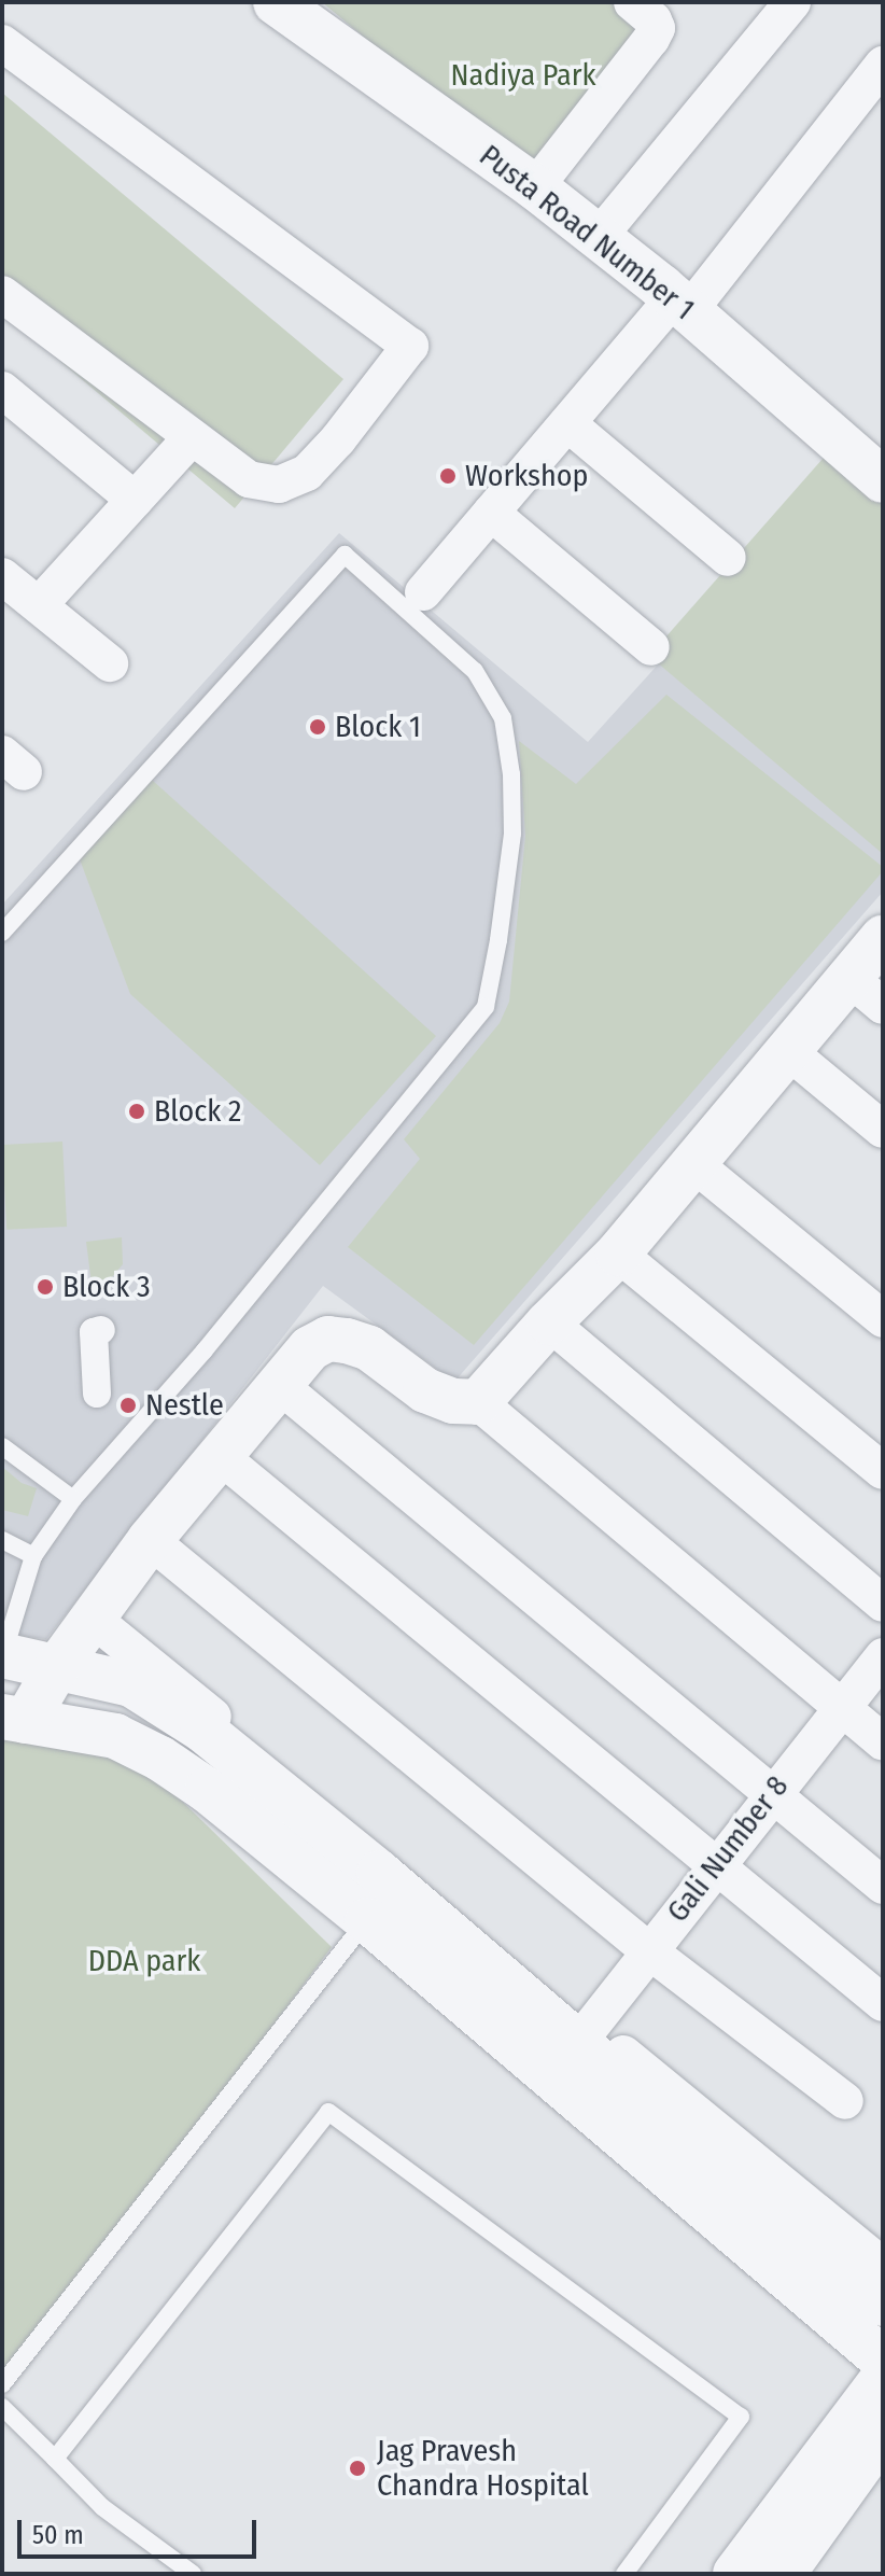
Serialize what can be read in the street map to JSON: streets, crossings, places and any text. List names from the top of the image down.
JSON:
{
  "streets": {
    "street": ["Pusta Road Number 1", "Gali Number 8"]
  },
  "parks": ["Nadiya Park", "DDA park"],
  "places": [
    "Workshop",
    "Block 1",
    "Block 2",
    "Block 3",
    "Nestle",
    "Jag Pravesh Chandra Hospital"
  ],
  "scale_bar": "50 m"
}
